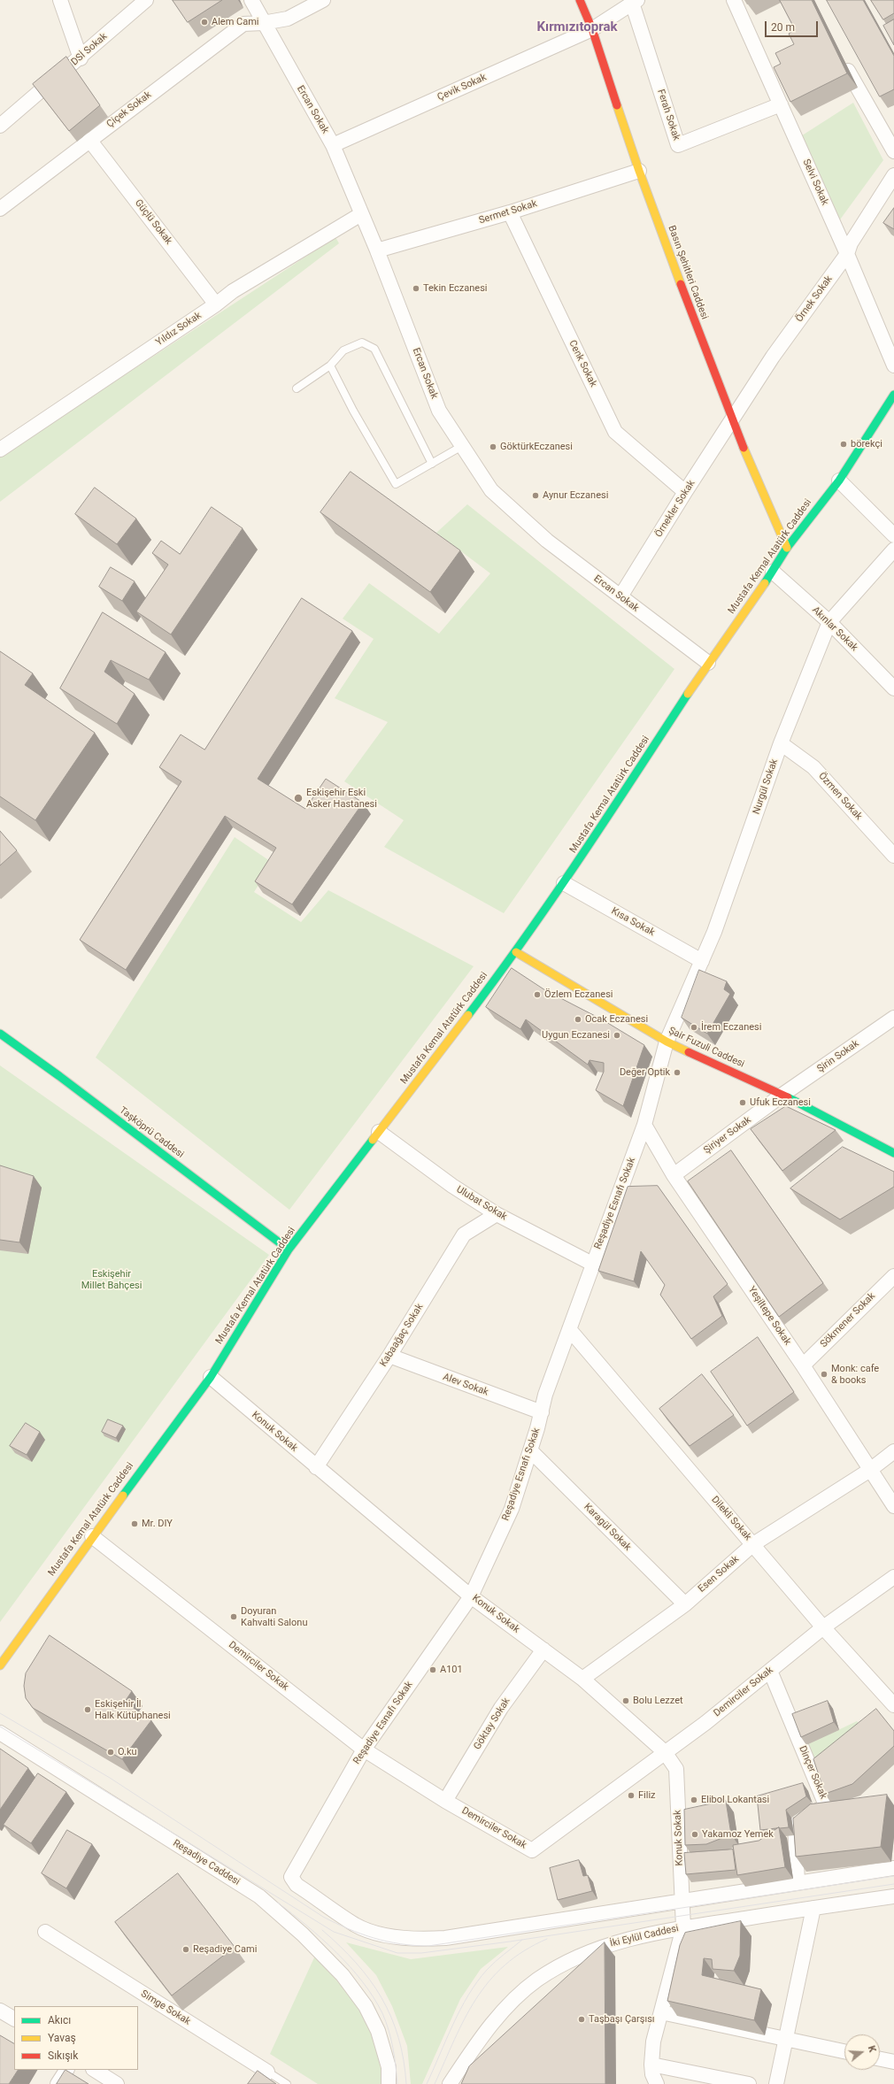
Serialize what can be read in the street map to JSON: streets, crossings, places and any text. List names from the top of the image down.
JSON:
{
  "streets": {
    "main road": [
      "Basın Şehitleri Caddesi",
      "Mustafa Kemal Atatürk Caddesi",
      "Şair Fuzuli Caddesi",
      "Taşköprü Caddesi"
    ],
    "street": [
      "DSİ Sokak",
      "Çevik Sokak",
      "Çiçek Sokak",
      "Ercan Sokak",
      "Ferah Sokak",
      "Selvi Sokak",
      "Sermet Sokak",
      "Güçlü Sokak",
      "Örnek Sokak",
      "Yıldız Sokak",
      "Cenk Sokak",
      "Örnekler Sokak",
      "Akınlar Sokak",
      "Nurgül Sokak",
      "Özmen Sokak",
      "Kısa Sokak",
      "Şirin Sokak",
      "Şiriyer Sokak",
      "Ulubat Sokak",
      "Reşadiye Esnafı Sokak",
      "Yeşiltepe Sokak",
      "Sökmener Sokak",
      "Kabaağaç Sokak",
      "Alev Sokak",
      "Konuk Sokak",
      "Dilekli Sokak",
      "Karagül Sokak",
      "Esen Sokak",
      "Demirciler Sokak",
      "Göktay Sokak",
      "Dinçer Sokak",
      "Reşadiye Caddesi",
      "İki Eylül Caddesi",
      "Simge Sokak"
    ]
  },
  "crossings": [
    ["Çevik Sokak", "Ercan Sokak"],
    ["Çevik Sokak", "Ferah Sokak"],
    ["Çevik Sokak", "Basın Şehitleri Caddesi"],
    ["Çiçek Sokak", "Ercan Sokak"],
    ["Çiçek Sokak", "Güçlü Sokak"],
    ["Ercan Sokak", "Sermet Sokak"],
    ["Ercan Sokak", "Yıldız Sokak"],
    ["Ercan Sokak", "Örnekler Sokak"],
    ["Ercan Sokak", "Mustafa Kemal Atatürk Caddesi"],
    ["Ferah Sokak", "Selvi Sokak"],
    ["Selvi Sokak", "Örnek Sokak"],
    ["Sermet Sokak", "Basın Şehitleri Caddesi"],
    ["Sermet Sokak", "Cenk Sokak"],
    ["Güçlü Sokak", "Yıldız Sokak"],
    ["Basın Şehitleri Caddesi", "Örnek Sokak"],
    ["Basın Şehitleri Caddesi", "Örnekler Sokak"],
    ["Basın Şehitleri Caddesi", "Mustafa Kemal Atatürk Caddesi"],
    ["Örnek Sokak", "Örnekler Sokak"],
    ["Cenk Sokak", "Örnekler Sokak"],
    ["Mustafa Kemal Atatürk Caddesi", "Akınlar Sokak"],
    ["Mustafa Kemal Atatürk Caddesi", "Kısa Sokak"],
    ["Mustafa Kemal Atatürk Caddesi", "Şair Fuzuli Caddesi"],
    ["Mustafa Kemal Atatürk Caddesi", "Taşköprü Caddesi"],
    ["Mustafa Kemal Atatürk Caddesi", "Ulubat Sokak"],
    ["Mustafa Kemal Atatürk Caddesi", "Konuk Sokak"],
    ["Mustafa Kemal Atatürk Caddesi", "Demirciler Sokak"],
    ["Akınlar Sokak", "Nurgül Sokak"],
    ["Nurgül Sokak", "Özmen Sokak"],
    ["Nurgül Sokak", "Kısa Sokak"],
    ["Nurgül Sokak", "Şair Fuzuli Caddesi"],
    ["Nurgül Sokak", "Reşadiye Esnafı Sokak"],
    ["Şair Fuzuli Caddesi", "Şirin Sokak"],
    ["Şair Fuzuli Caddesi", "Şiriyer Sokak"],
    ["Şair Fuzuli Caddesi", "Reşadiye Esnafı Sokak"],
    ["Şirin Sokak", "Şiriyer Sokak"],
    ["Şiriyer Sokak", "Yeşiltepe Sokak"],
    ["Ulubat Sokak", "Reşadiye Esnafı Sokak"],
    ["Ulubat Sokak", "Kabaağaç Sokak"],
    ["Reşadiye Esnafı Sokak", "Yeşiltepe Sokak"],
    ["Reşadiye Esnafı Sokak", "Alev Sokak"],
    ["Reşadiye Esnafı Sokak", "Konuk Sokak"],
    ["Reşadiye Esnafı Sokak", "Dilekli Sokak"],
    ["Reşadiye Esnafı Sokak", "Karagül Sokak"],
    ["Reşadiye Esnafı Sokak", "Demirciler Sokak"],
    ["Yeşiltepe Sokak", "Sökmener Sokak"],
    ["Yeşiltepe Sokak", "Esen Sokak"],
    ["Kabaağaç Sokak", "Alev Sokak"],
    ["Kabaağaç Sokak", "Konuk Sokak"],
    ["Konuk Sokak", "Esen Sokak"],
    ["Konuk Sokak", "Demirciler Sokak"],
    ["Konuk Sokak", "Göktay Sokak"],
    ["Konuk Sokak", "İki Eylül Caddesi"],
    ["Dilekli Sokak", "Esen Sokak"],
    ["Dilekli Sokak", "Demirciler Sokak"],
    ["Karagül Sokak", "Esen Sokak"],
    ["Demirciler Sokak", "Göktay Sokak"],
    ["Demirciler Sokak", "Dinçer Sokak"]
  ],
  "districts": ["Kırmızıtoprak"],
  "parks": ["Eskişehir Millet Bahçesi"],
  "places": [
    "Alem Cami",
    "Tekin Eczanesi",
    "börekçi",
    "GöktürkEczanesi",
    "Aynur Eczanesi",
    "Eskişehir Eski Asker Hastanesi",
    "Özlem Eczanesi",
    "Ocak Eczanesi",
    "İrem Eczanesi",
    "Uygun Eczanesi",
    "Değer Optik",
    "Ufuk Eczanesi",
    "Monk: cafe & books",
    "Mr. DIY",
    "Doyuran Kahvalti Salonu",
    "A101",
    "Bolu Lezzet",
    "Eskişehir İl Halk Kütüphanesi",
    "O.ku",
    "Filiz",
    "Elibol Lokantasi",
    "Yakamoz Yemek",
    "Reşadiye Cami",
    "Taşbaşı Çarşısı"
  ],
  "legend": ["Akıcı", "Yavaş", "Sıkışık"],
  "scale_bar": "20 m",
  "north": "right"
}
